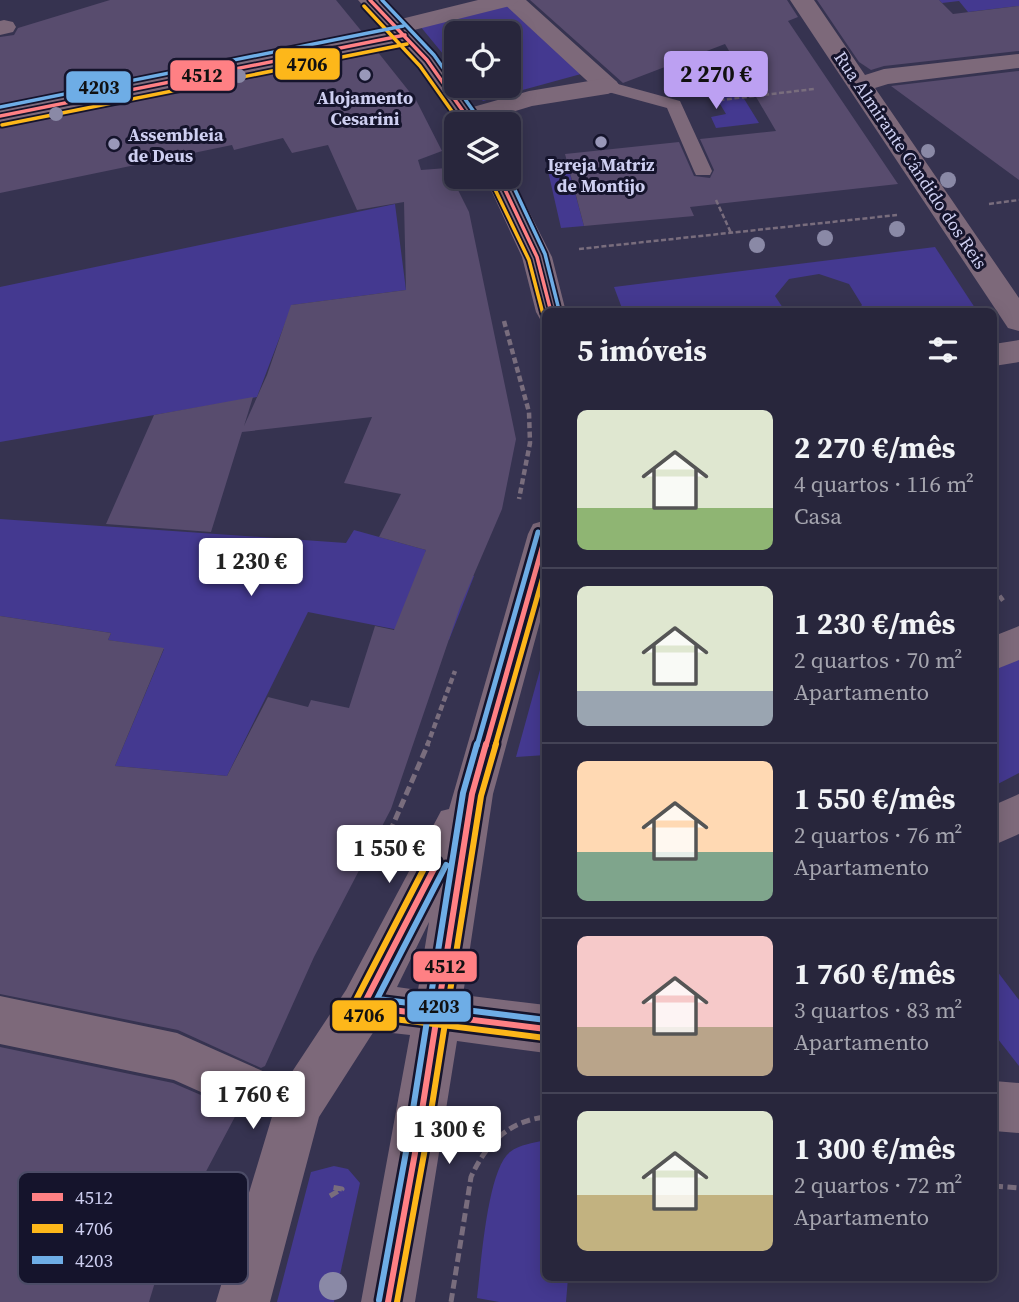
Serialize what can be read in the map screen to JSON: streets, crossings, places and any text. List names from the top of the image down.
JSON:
{
  "streets": {
    "street": ["Rua Almirante Cândido dos Reis"]
  },
  "places": ["Alojamento Cesarini", "Igreja Matriz de Montijo", "Assembleia de Deus"],
  "lines": ["transit line 4512", "transit line 4203", "transit line 4706"],
  "legend": ["4512", "4706", "4203"],
  "page": {
    "price": [
      "2 270 €",
      "1 230 €",
      "1 550 €",
      "1 760 €",
      "1 300 €"
    ],
    "heading": "5 imóveis",
    "list": [
      {
        "name": "2 270 €/mês",
        "note": "4 quartos · 116 m² · Casa"
      },
      {
        "name": "1 230 €/mês",
        "note": "2 quartos · 70 m² · Apartamento"
      },
      {
        "name": "1 550 €/mês",
        "note": "2 quartos · 76 m² · Apartamento"
      },
      {
        "name": "1 760 €/mês",
        "note": "3 quartos · 83 m² · Apartamento"
      },
      {
        "name": "1 300 €/mês",
        "note": "2 quartos · 72 m² · Apartamento"
      }
    ]
  }
}
